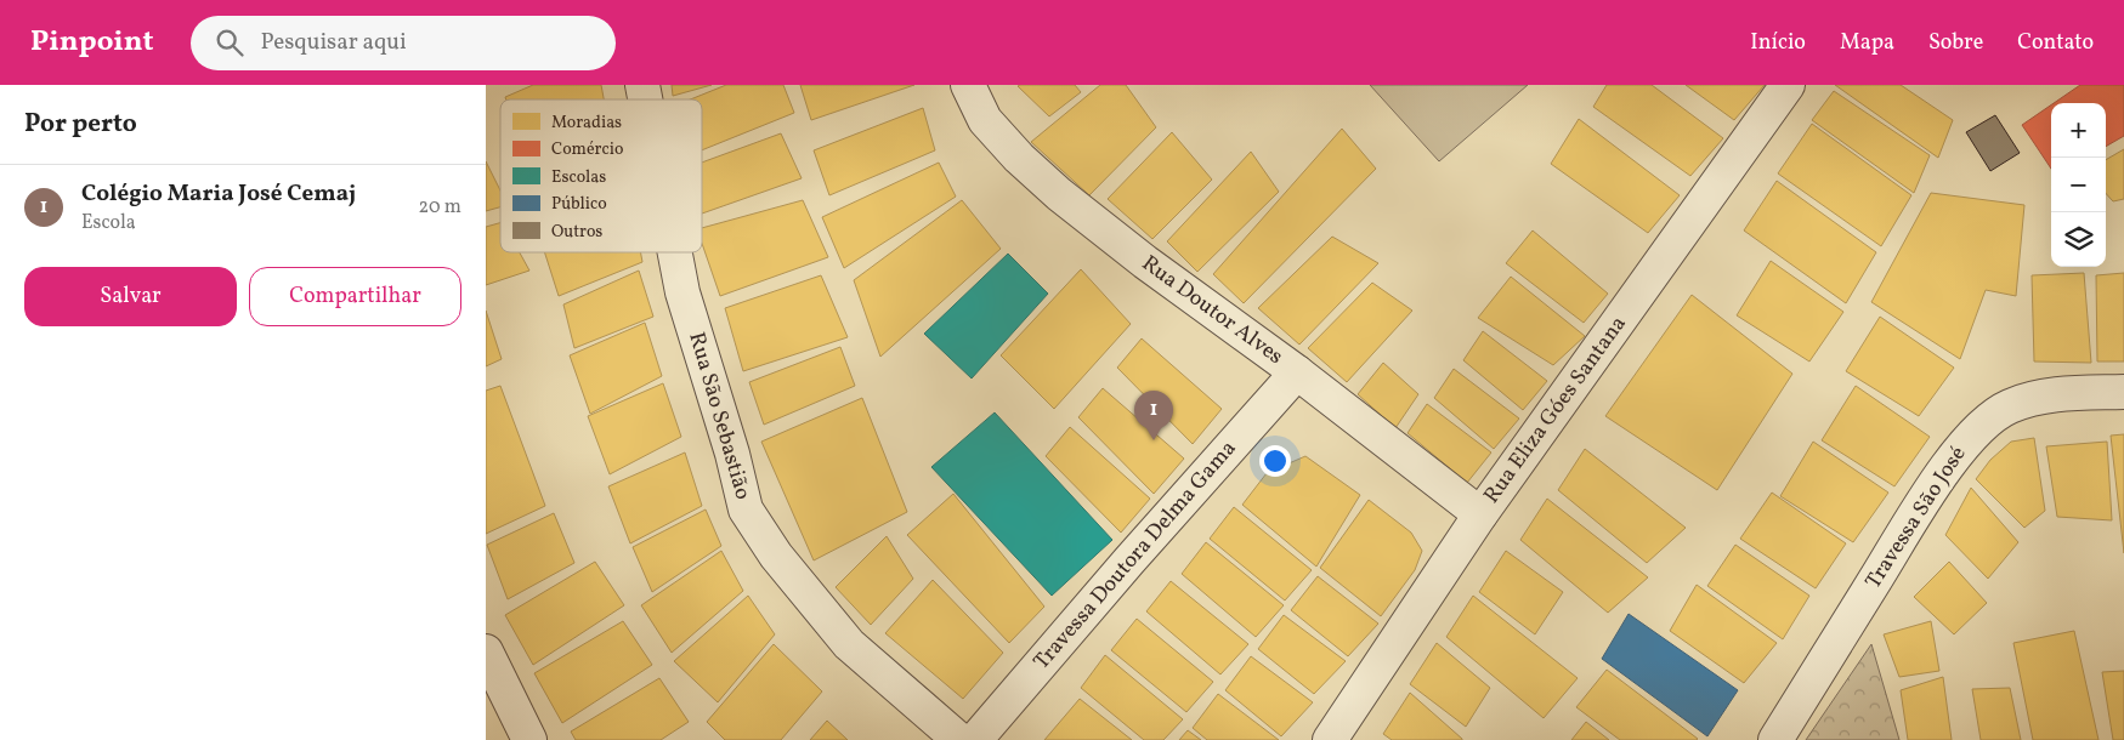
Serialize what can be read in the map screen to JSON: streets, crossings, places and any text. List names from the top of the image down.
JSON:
{
  "streets": {
    "street": [
      "Rua Doutor Alves",
      "Rua Eliza Góes Santana",
      "Rua São Sebastião",
      "Travessa São José",
      "Travessa Doutora Delma Gama"
    ]
  },
  "crossings": [
    ["Rua Doutor Alves", "Rua Eliza Góes Santana"],
    ["Rua Doutor Alves", "Travessa Doutora Delma Gama"]
  ],
  "legend": [
    "Moradias",
    "Comércio",
    "Escolas",
    "Público",
    "Outros"
  ],
  "page": {
    "header": "Pinpoint",
    "search": "Pesquisar aqui",
    "nav": [
      "Início",
      "Mapa",
      "Sobre",
      "Contato"
    ],
    "heading": "Por perto",
    "map_buttons": ["+", "−"],
    "list": [
      {
        "mark": "1",
        "name": "Colégio Maria José Cemaj",
        "note": "Escola",
        "value": "20 m"
      }
    ],
    "buttons": ["Salvar", "Compartilhar"],
    "pins": "1"
  }
}
